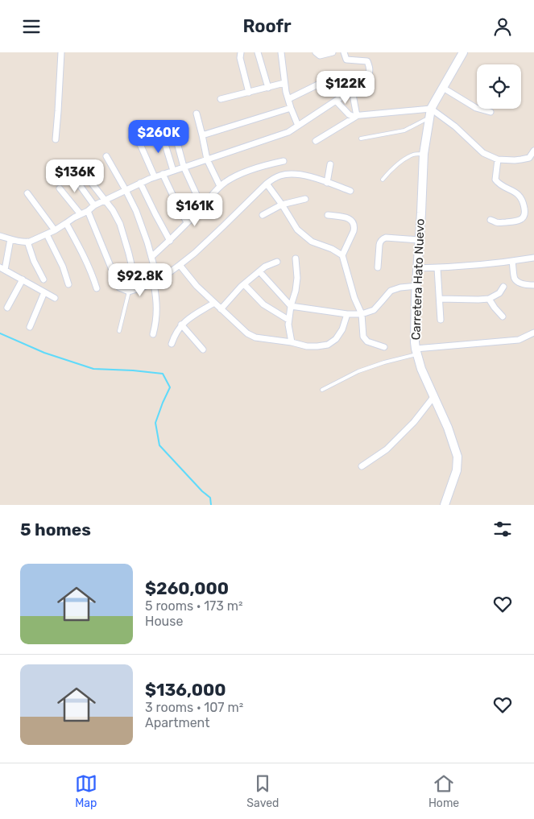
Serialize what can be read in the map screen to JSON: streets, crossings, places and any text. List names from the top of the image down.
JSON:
{
  "streets": {
    "main road": ["Carretera Hato Nuevo"]
  },
  "page": {
    "header": "Roofr",
    "price": [
      "$122K",
      "$260K",
      "$136K",
      "$161K",
      "$92.8K"
    ],
    "heading": "5 homes",
    "list": [
      {
        "name": "$260,000",
        "note": "5 rooms · 173 m² · House"
      },
      {
        "name": "$136,000",
        "note": "3 rooms · 107 m² · Apartment"
      }
    ],
    "tabs": ["Map", "Saved", "Home"]
  }
}
